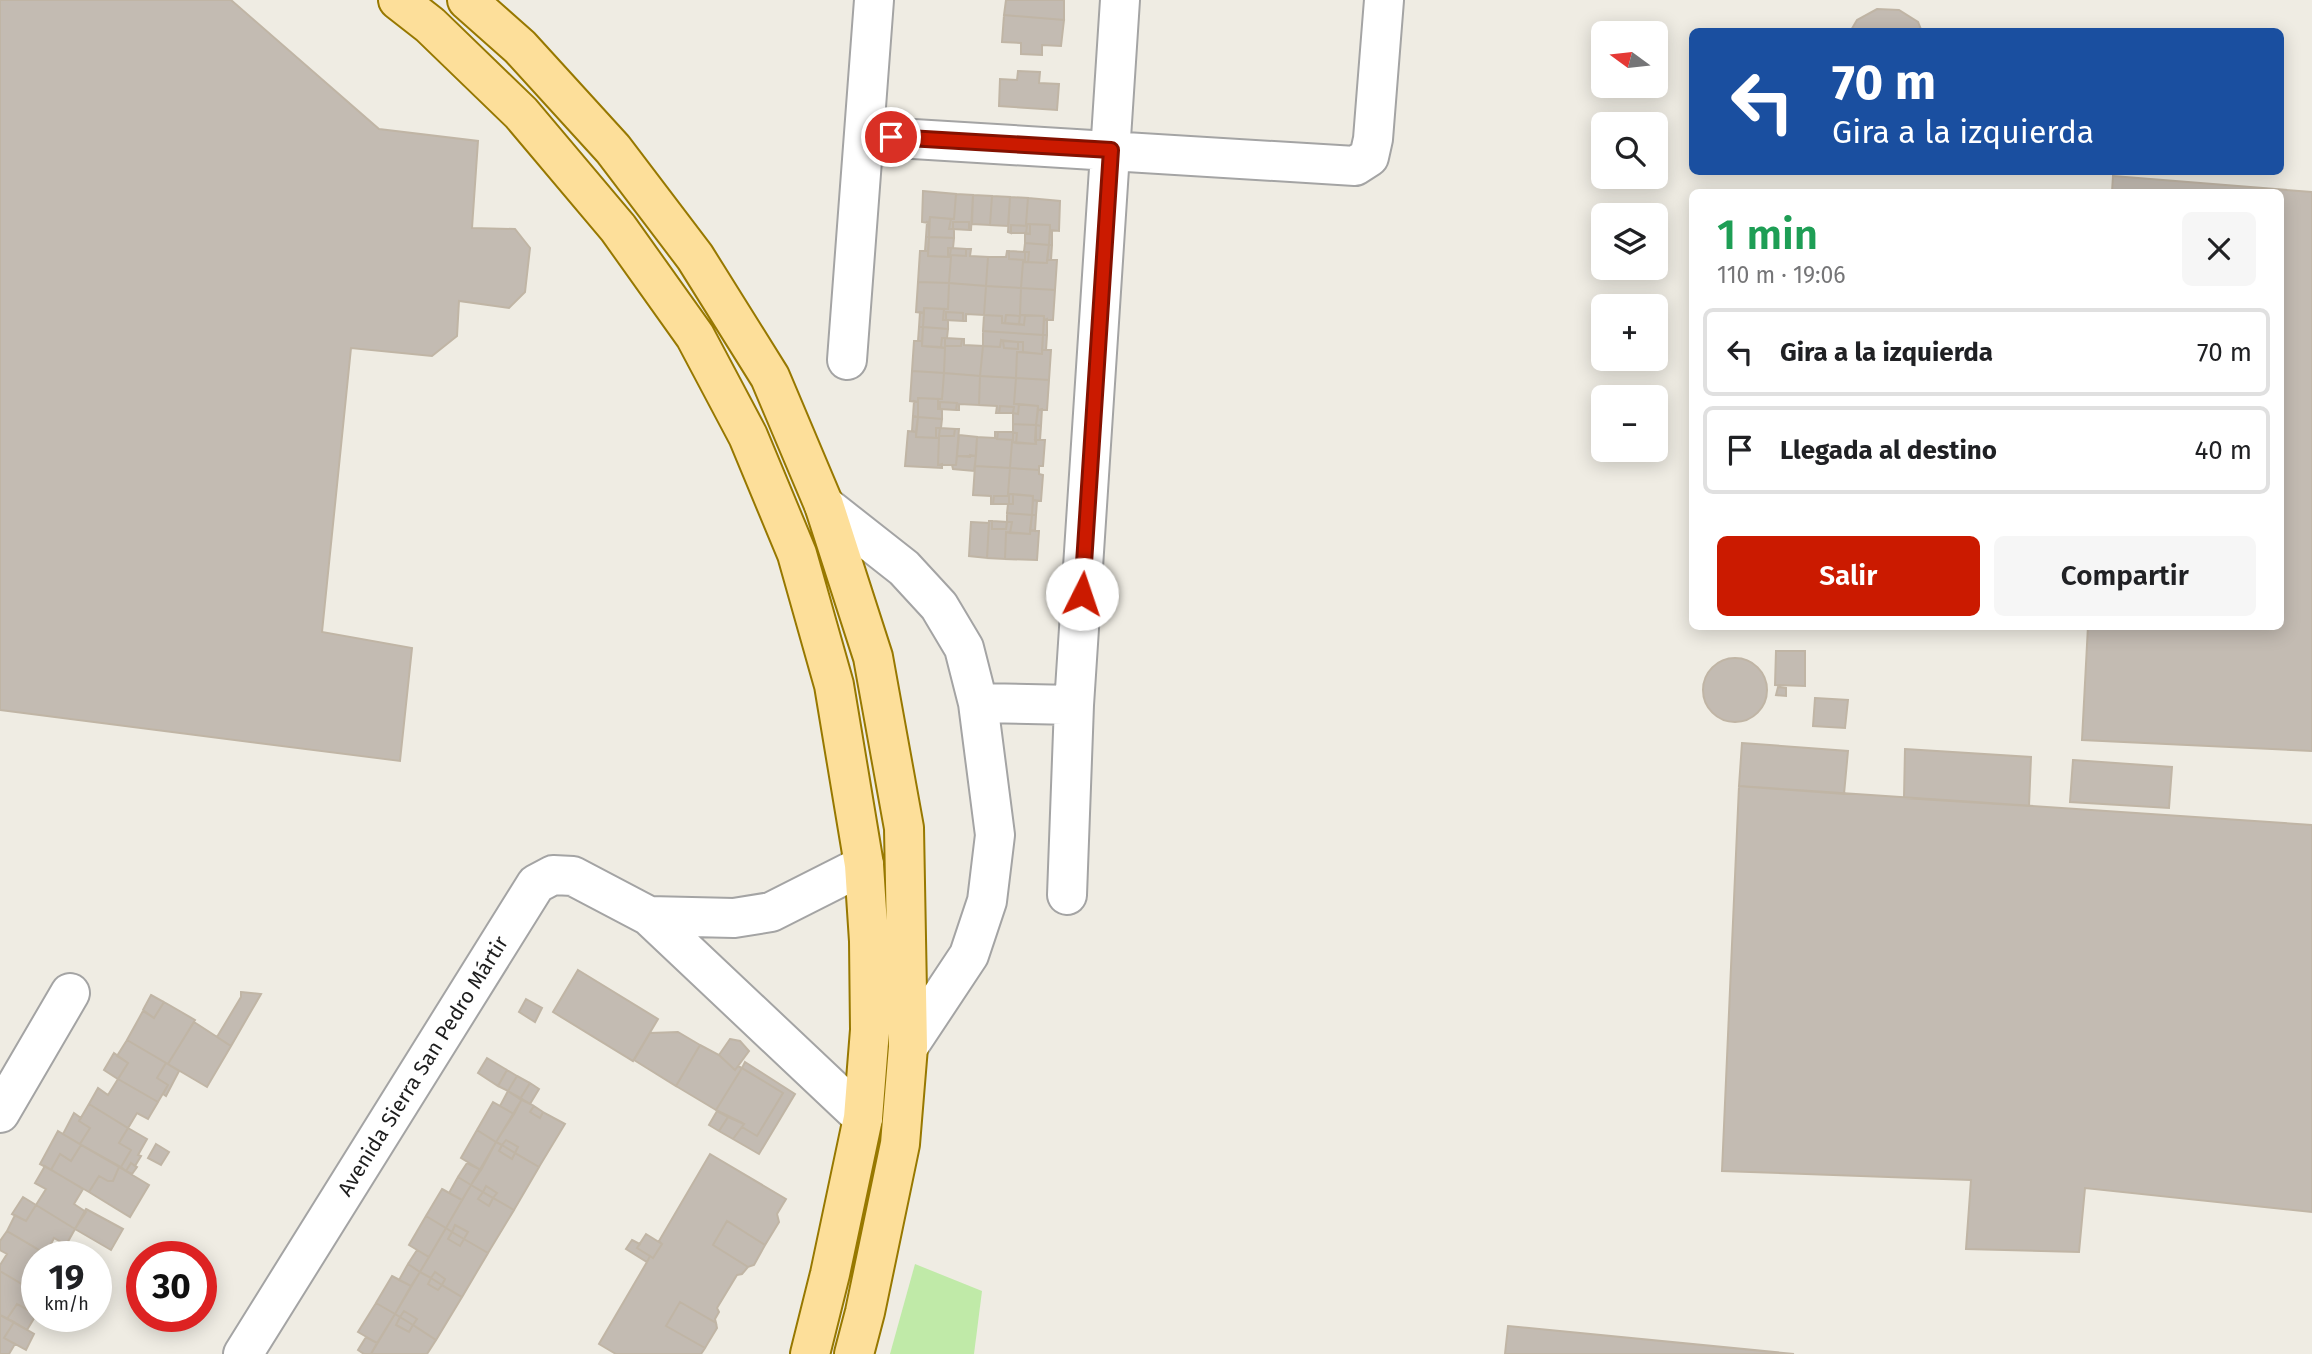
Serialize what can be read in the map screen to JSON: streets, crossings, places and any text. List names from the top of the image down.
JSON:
{
  "streets": {
    "street": ["Avenida Sierra San Pedro Mártir"]
  },
  "north": "left",
  "page": {
    "map_buttons": ["+", "−"],
    "turn": ["70 m", "Gira a la izquierda"],
    "heading": ["1 min", "110 m · 19:06"],
    "list": [
      {
        "name": "Gira a la izquierda",
        "value": "70 m"
      },
      {
        "name": "Llegada al destino",
        "value": "40 m"
      }
    ],
    "buttons": ["Salir", "Compartir"],
    "speed": "19 km/h",
    "limit": "30"
  }
}
